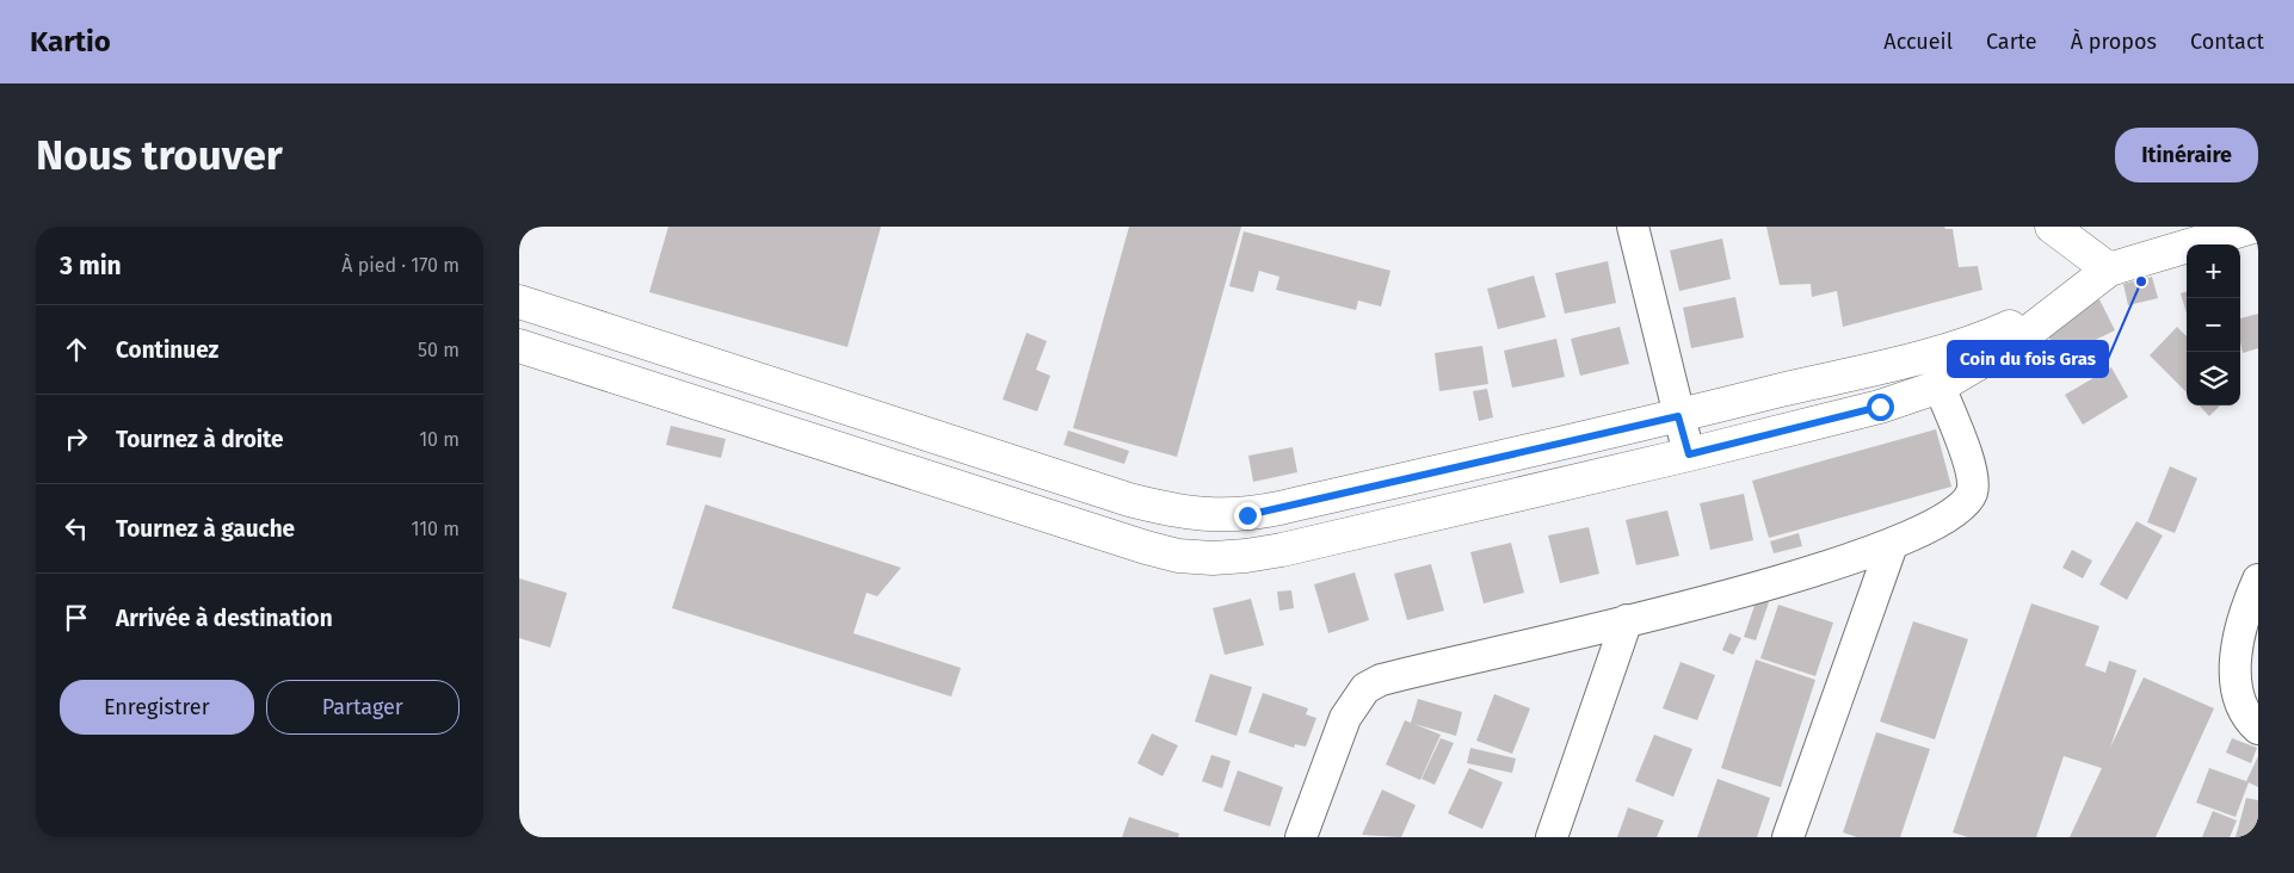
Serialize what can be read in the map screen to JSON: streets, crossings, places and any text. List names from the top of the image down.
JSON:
{
  "places": ["Coin du fois Gras"],
  "page": {
    "header": "Kartio",
    "nav": [
      "Accueil",
      "Carte",
      "À propos",
      "Contact"
    ],
    "buttons": [
      "Itinéraire",
      ["Enregistrer", "Partager"]
    ],
    "title": "Nous trouver",
    "heading": ["3 min", "À pied · 170 m"],
    "map_buttons": ["+", "−"],
    "list": [
      ["Continuez", "50 m"],
      ["Tournez à droite", "10 m"],
      ["Tournez à gauche", "110 m"],
      "Arrivée à destination"
    ]
  }
}
